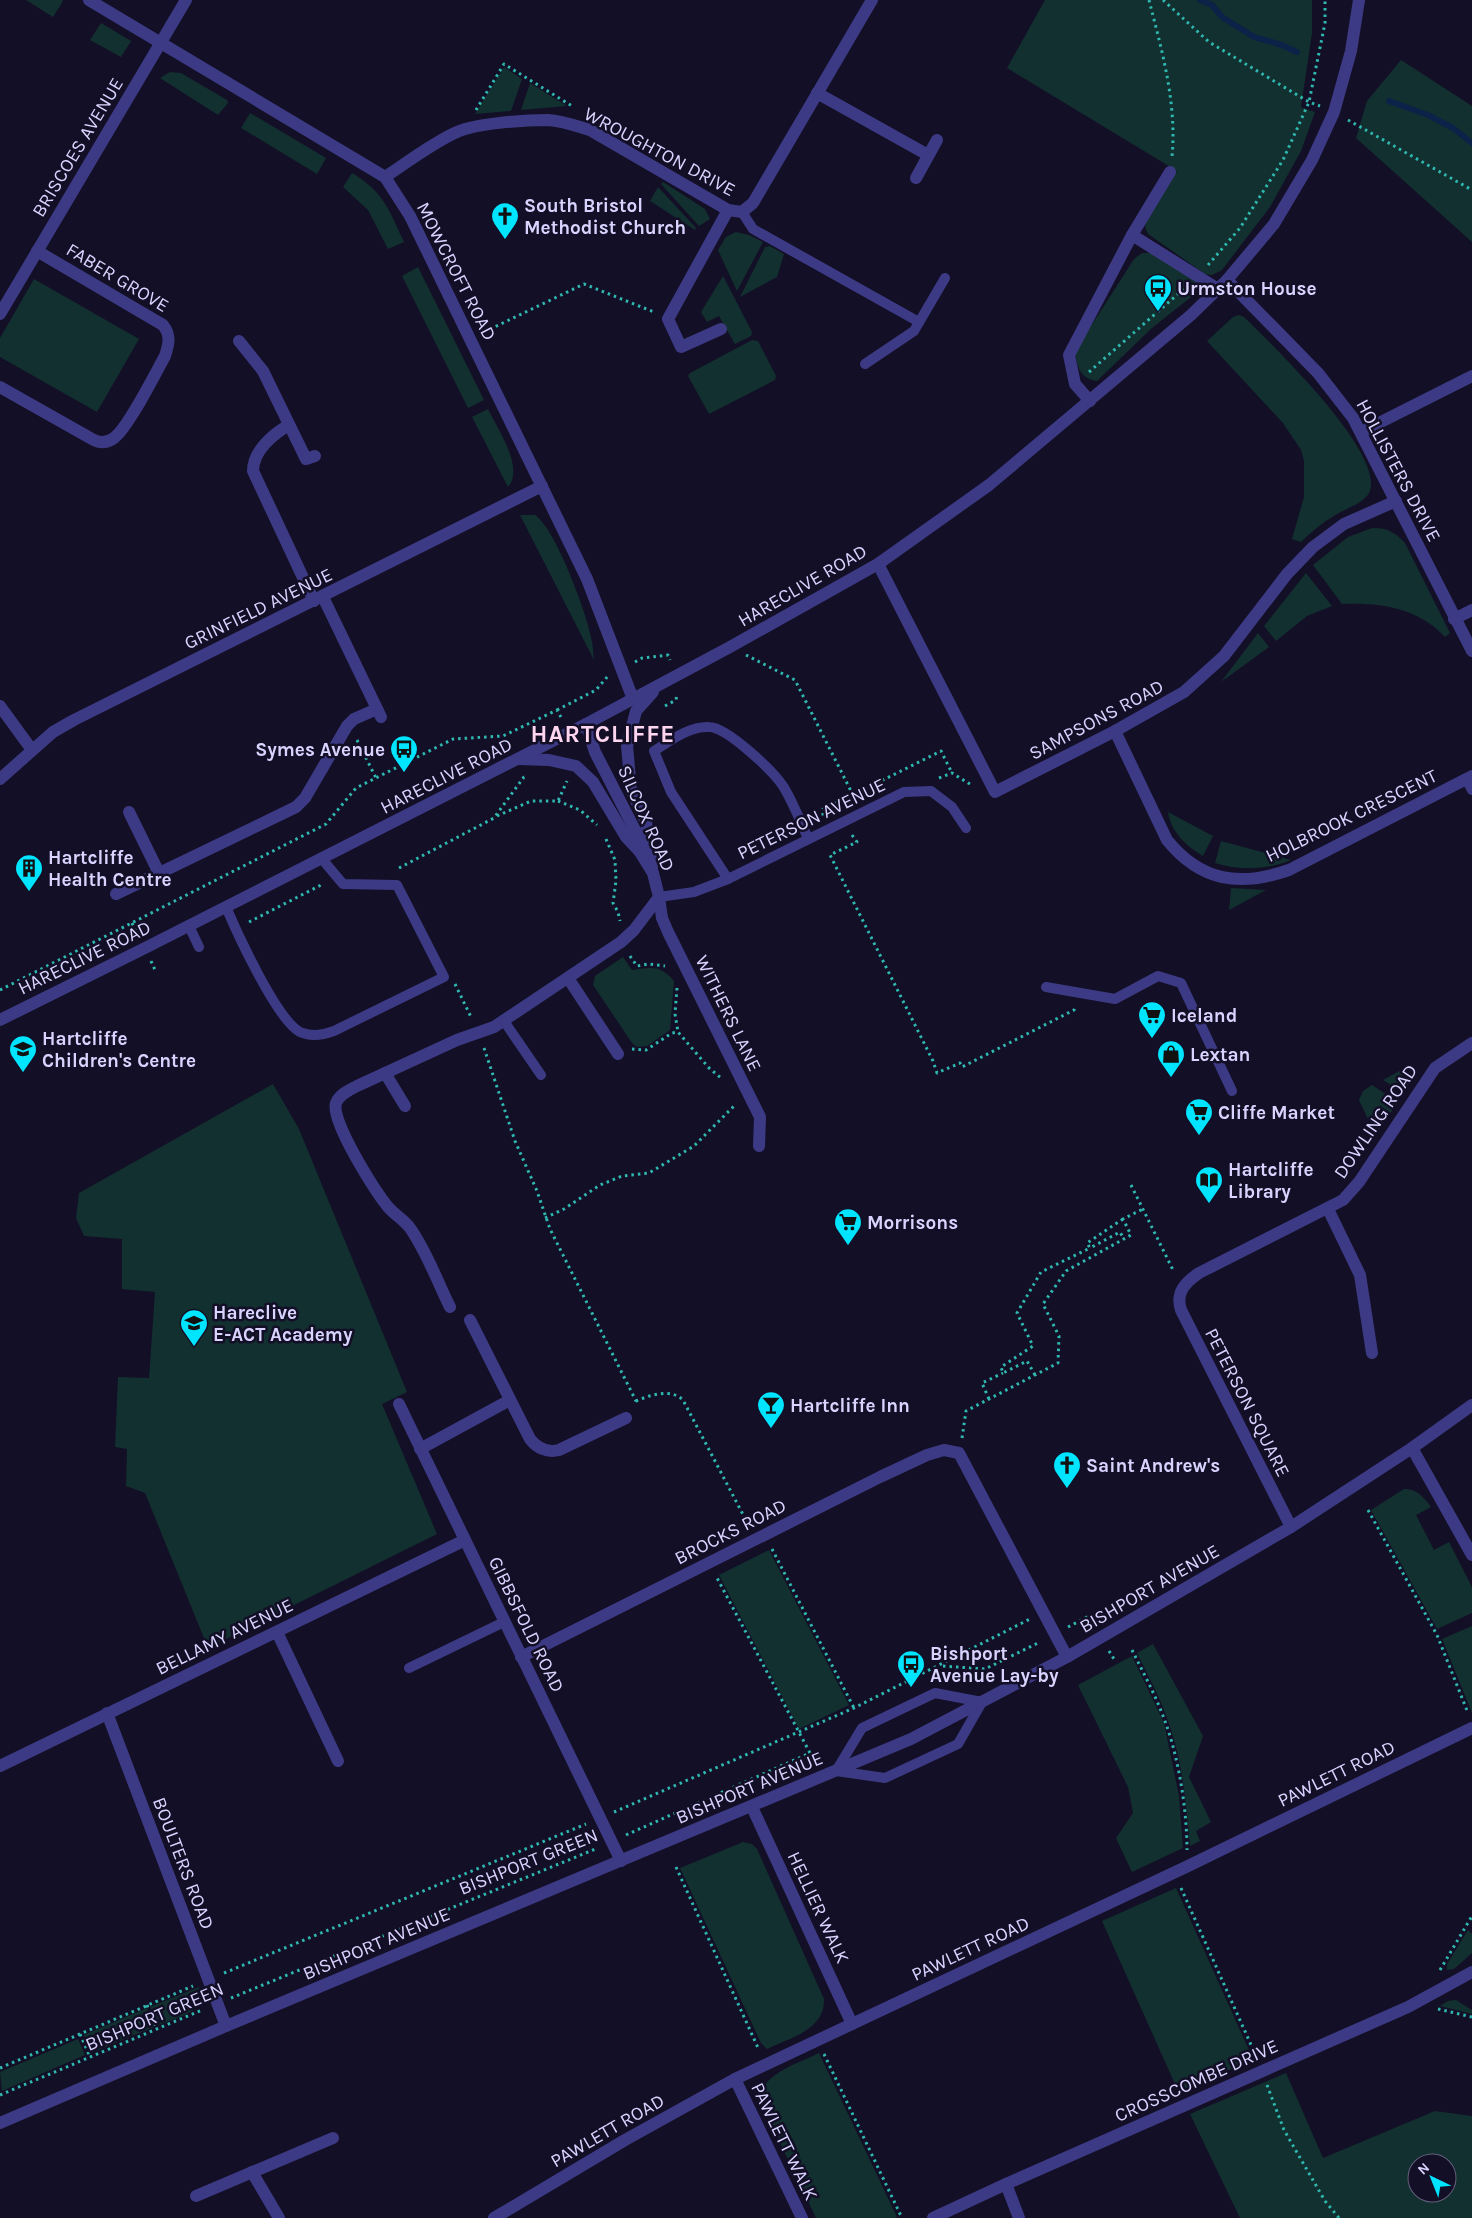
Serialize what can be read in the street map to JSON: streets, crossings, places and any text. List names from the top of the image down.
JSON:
{
  "streets": {
    "street": [
      "BRISCOES AVENUE",
      "WROUGHTON DRIVE",
      "MOWCROFT ROAD",
      "FABER GROVE",
      "HOLLISTERS DRIVE",
      "HARECLIVE ROAD",
      "GRINFIELD AVENUE",
      "SAMPSONS ROAD",
      "HOLBROOK CRESCENT",
      "SILCOX ROAD",
      "WITHERS LANE",
      "DOWLING ROAD",
      "PETERSON SQUARE",
      "BROCKS ROAD",
      "BISHPORT AVENUE",
      "GIBBSFOLD ROAD",
      "BELLAMY AVENUE",
      "PAWLETT ROAD",
      "BOULTERS ROAD",
      "HELLIER WALK",
      "CROSSCOMBE DRIVE",
      "PAWLETT WALK"
    ],
    "lane": ["PETERSON AVENUE"],
    "path": ["BISHPORT GREEN"]
  },
  "crossings": [
    ["BRISCOES AVENUE", "MOWCROFT ROAD"],
    ["BRISCOES AVENUE", "FABER GROVE"],
    ["WROUGHTON DRIVE", "MOWCROFT ROAD"],
    ["MOWCROFT ROAD", "HARECLIVE ROAD"],
    ["MOWCROFT ROAD", "GRINFIELD AVENUE"],
    ["HOLLISTERS DRIVE", "HARECLIVE ROAD"],
    ["HOLLISTERS DRIVE", "SAMPSONS ROAD"],
    ["HARECLIVE ROAD", "SILCOX ROAD"],
    ["SAMPSONS ROAD", "HOLBROOK CRESCENT"],
    ["SILCOX ROAD", "PETERSON AVENUE"],
    ["SILCOX ROAD", "WITHERS LANE"],
    ["PETERSON AVENUE", "WITHERS LANE"],
    ["DOWLING ROAD", "PETERSON SQUARE"],
    ["PETERSON SQUARE", "BISHPORT AVENUE"],
    ["BROCKS ROAD", "GIBBSFOLD ROAD"],
    ["BROCKS ROAD", "BISHPORT GREEN"],
    ["BISHPORT AVENUE", "GIBBSFOLD ROAD"],
    ["BISHPORT AVENUE", "BOULTERS ROAD"],
    ["BISHPORT AVENUE", "HELLIER WALK"],
    ["GIBBSFOLD ROAD", "BELLAMY AVENUE"],
    ["GIBBSFOLD ROAD", "BISHPORT GREEN"],
    ["BELLAMY AVENUE", "BOULTERS ROAD"],
    ["PAWLETT ROAD", "HELLIER WALK"],
    ["PAWLETT ROAD", "PAWLETT WALK"],
    ["BISHPORT GREEN", "BOULTERS ROAD"]
  ],
  "districts": ["HARTCLIFFE"],
  "places": {
    "church": ["South Bristol Methodist Church", "Saint Andrew's"],
    "bus stop": ["Urmston House", "Symes Avenue", "Bishport Avenue Lay-by"],
    "building": ["Hartcliffe Health Centre"],
    "supermarket": ["Iceland", "Cliffe Market", "Morrisons"],
    "school or university": ["Hartcliffe Children's Centre", "Hareclive E-ACT Academy"],
    "shop": ["Lextan"],
    "library": ["Hartcliffe Library"],
    "bar": ["Hartcliffe Inn"]
  },
  "north": "top left"
}
